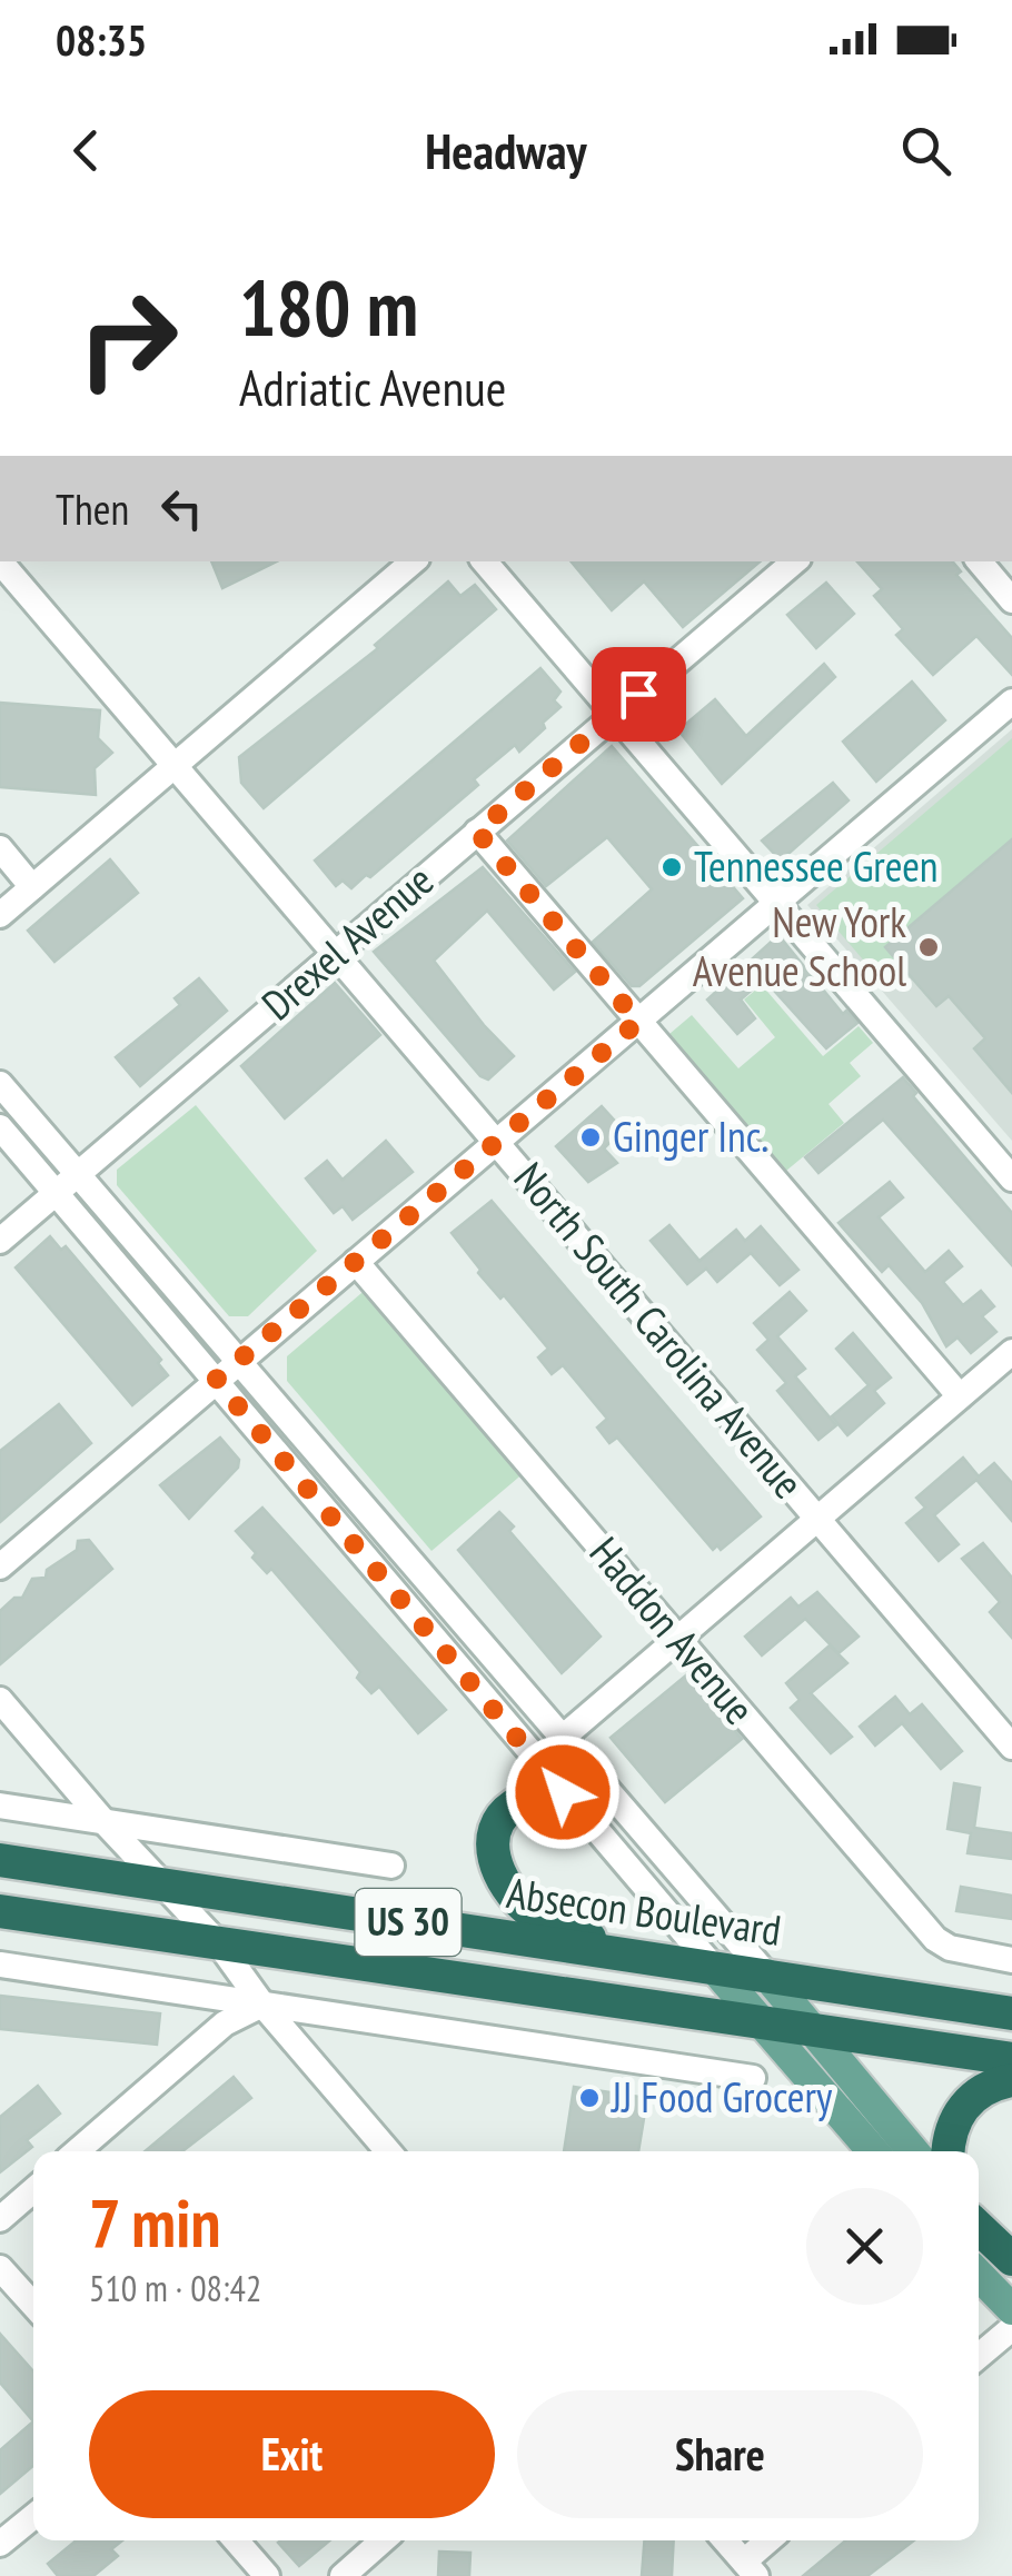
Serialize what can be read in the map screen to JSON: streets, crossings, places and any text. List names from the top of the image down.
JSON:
{
  "streets": {
    "highway": ["Absecon Boulevard", "US 30"],
    "street": ["Drexel Avenue", "North South Carolina Avenue", "Haddon Avenue"]
  },
  "crossings": [
    ["Drexel Avenue", "North South Carolina Avenue"]
  ],
  "places": [
    "Tennessee Green",
    "New York Avenue School",
    "Ginger Inc.",
    "JJ Food Grocery"
  ],
  "page": {
    "status": "08:35",
    "header": "Headway",
    "turn": ["180 m", "Adriatic Avenue"],
    "then": "Then",
    "heading": ["7 min", "510 m · 08:42"],
    "buttons": ["Exit", "Share"]
  }
}
